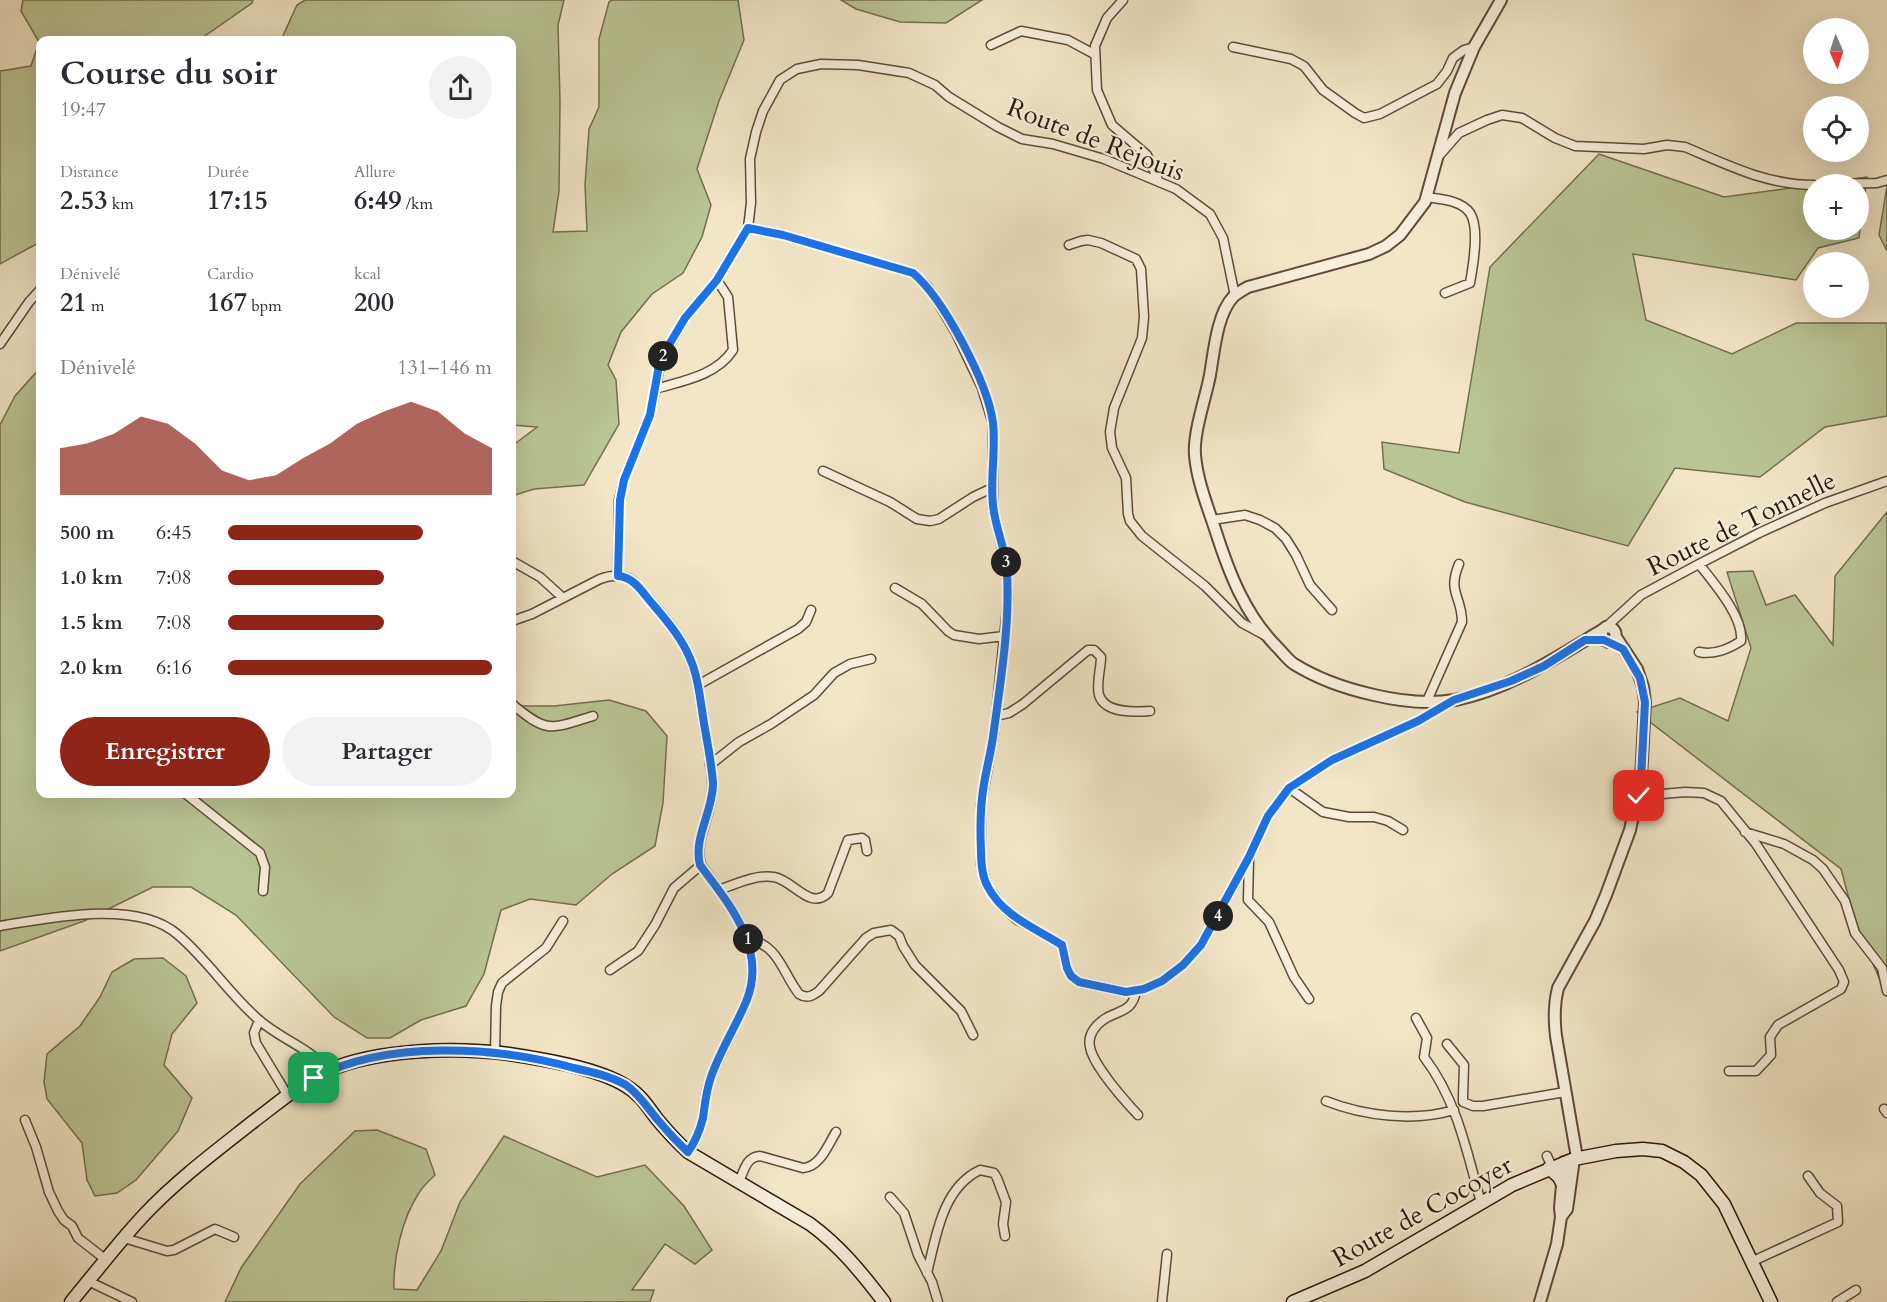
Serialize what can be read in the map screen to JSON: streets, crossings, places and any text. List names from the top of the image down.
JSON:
{
  "streets": {
    "main road": ["Route de Cocoyer"],
    "street": ["Route de Rejouis", "Route de Tonnelle"]
  },
  "north": "bottom",
  "page": {
    "map_buttons": ["+", "−"],
    "heading": ["Course du soir", "19:47"],
    "stats": [
      ["Distance", "2.53 km"],
      ["Durée", "17:15"],
      ["Allure", "6:49 /km"],
      ["Dénivelé", "21 m"],
      ["Cardio", "167 bpm"],
      ["kcal", "200"]
    ],
    "pins": [
      "2",
      "3",
      "4",
      "1"
    ],
    "chart": ["Dénivelé", "131–146 m"],
    "list": [
      {
        "name": "500 m",
        "note": "6:45"
      },
      {
        "name": "1.0 km",
        "note": "7:08"
      },
      {
        "name": "1.5 km",
        "note": "7:08"
      },
      {
        "name": "2.0 km",
        "note": "6:16"
      }
    ],
    "buttons": ["Enregistrer", "Partager"]
  }
}
